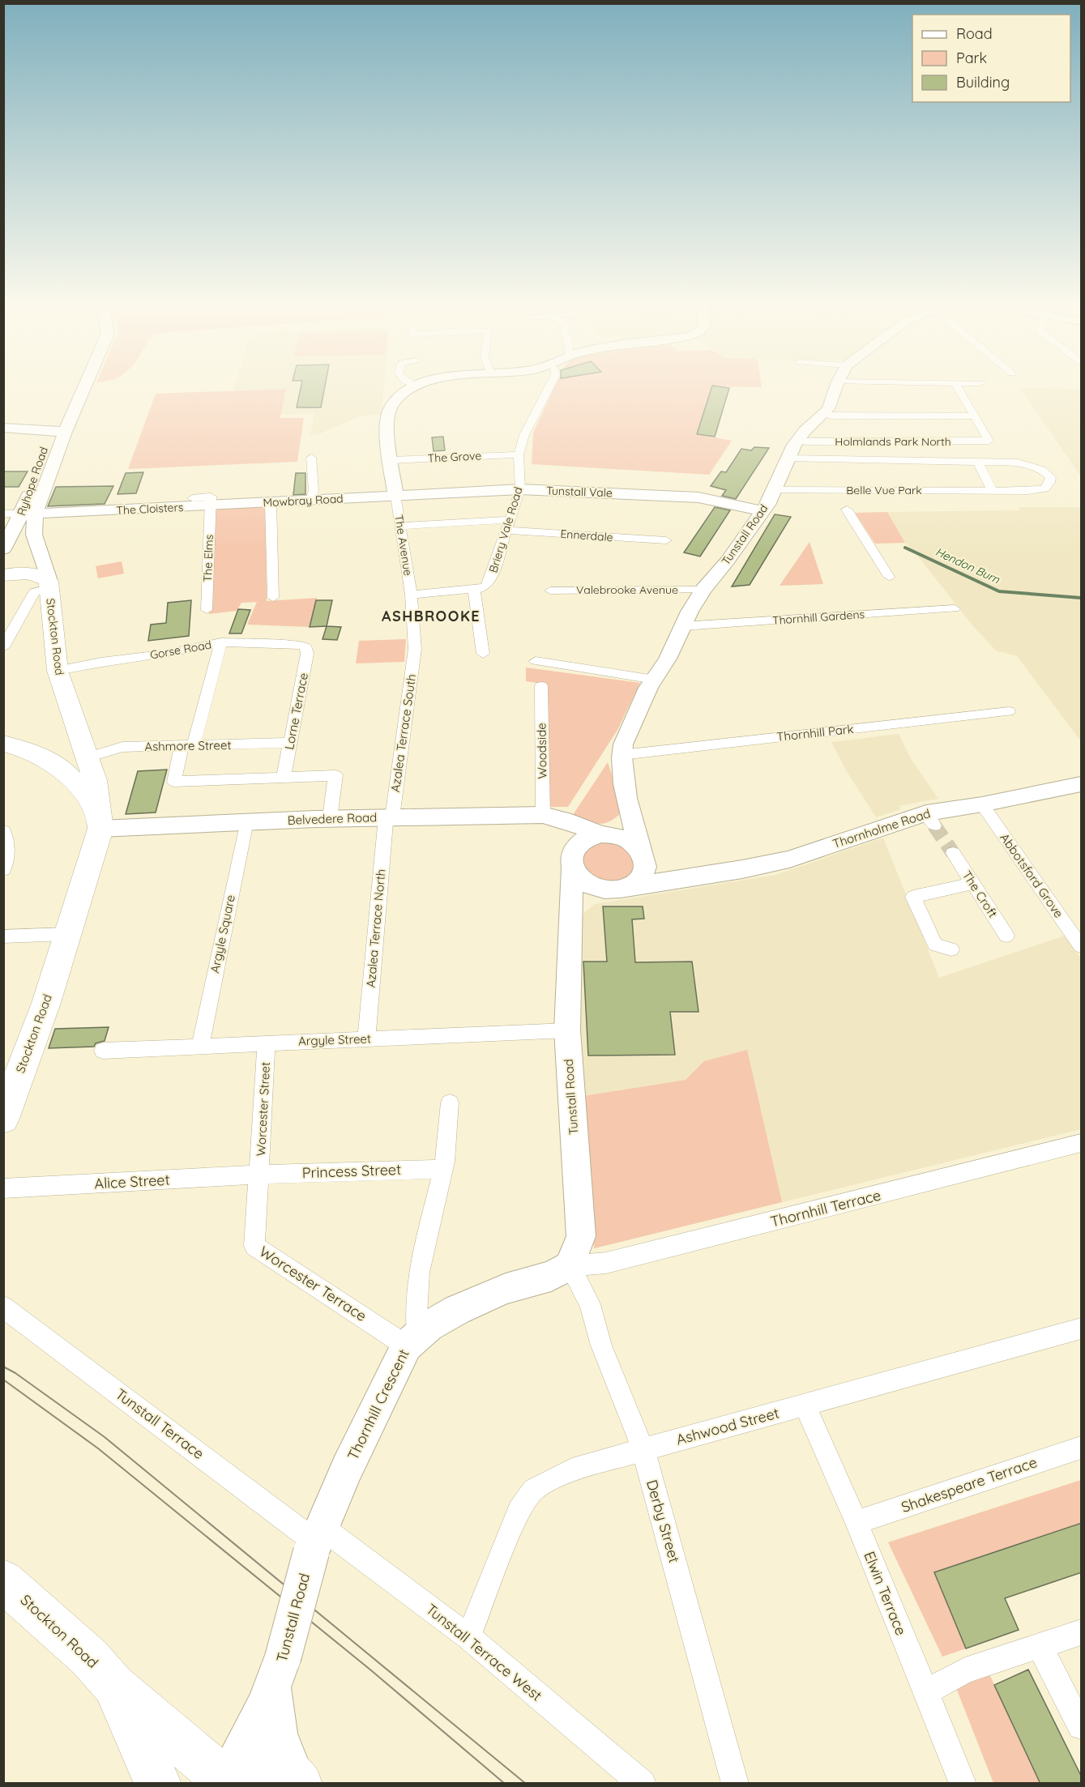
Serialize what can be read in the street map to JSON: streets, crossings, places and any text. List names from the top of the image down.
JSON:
{
  "streets": {
    "highway": ["Stockton Road"],
    "street": [
      "Holmlands Park North",
      "The Grove",
      "Ryhope Road",
      "Belle Vue Park",
      "Tunstall Vale",
      "Mowbray Road",
      "The Cloisters",
      "Briery Vale Road",
      "Tunstall Road",
      "Ennerdale",
      "The Avenue",
      "The Elms",
      "Valebrooke Avenue",
      "Thornhill Gardens",
      "Gorse Road",
      "Lorne Terrace",
      "Azalea Terrace South",
      "Thornhill Park",
      "Ashmore Street",
      "Woodside",
      "Belvedere Road",
      "Thornholme Road",
      "Abbotsford Grove",
      "The Croft",
      "Azalea Terrace North",
      "Argyle Square",
      "Argyle Street",
      "Worcester Street",
      "Princess Street",
      "Alice Street",
      "Thornhill Terrace",
      "Worcester Terrace",
      "Thornhill Crescent",
      "Tunstall Terrace",
      "Ashwood Street",
      "Shakespeare Terrace",
      "Derby Street",
      "Elwin Terrace",
      "Tunstall Terrace West"
    ]
  },
  "crossings": [
    ["Holmlands Park North", "Tunstall Road"],
    ["The Grove", "Briery Vale Road"],
    ["Ryhope Road", "The Cloisters"],
    ["Ryhope Road", "Stockton Road"],
    ["Belle Vue Park", "Tunstall Road"],
    ["Tunstall Vale", "Mowbray Road"],
    ["Tunstall Vale", "Briery Vale Road"],
    ["Tunstall Vale", "Tunstall Road"],
    ["Tunstall Vale", "The Avenue"],
    ["Mowbray Road", "The Cloisters"],
    ["Mowbray Road", "The Avenue"],
    ["Mowbray Road", "The Elms"],
    ["The Cloisters", "The Elms"],
    ["Briery Vale Road", "Ennerdale"],
    ["Tunstall Road", "Valebrooke Avenue"],
    ["Tunstall Road", "Thornhill Gardens"],
    ["Tunstall Road", "Stockton Road"],
    ["Tunstall Road", "Thornhill Park"],
    ["Tunstall Road", "Belvedere Road"],
    ["Tunstall Road", "Thornholme Road"],
    ["Tunstall Road", "Argyle Street"],
    ["Tunstall Road", "Thornhill Terrace"],
    ["Tunstall Road", "Thornhill Crescent"],
    ["Tunstall Road", "Tunstall Terrace"],
    ["Tunstall Road", "Derby Street"],
    ["Tunstall Road", "Tunstall Terrace West"],
    ["Ennerdale", "The Avenue"],
    ["The Avenue", "Azalea Terrace South"],
    ["Stockton Road", "Gorse Road"],
    ["Stockton Road", "Ashmore Street"],
    ["Stockton Road", "Belvedere Road"],
    ["Gorse Road", "Lorne Terrace"],
    ["Lorne Terrace", "Ashmore Street"],
    ["Azalea Terrace South", "Belvedere Road"],
    ["Azalea Terrace South", "Azalea Terrace North"],
    ["Woodside", "Belvedere Road"],
    ["Belvedere Road", "Thornholme Road"],
    ["Belvedere Road", "Azalea Terrace North"],
    ["Belvedere Road", "Argyle Square"],
    ["Thornholme Road", "Abbotsford Grove"],
    ["Azalea Terrace North", "Argyle Street"],
    ["Argyle Square", "Argyle Street"],
    ["Argyle Street", "Worcester Street"],
    ["Worcester Street", "Princess Street"],
    ["Worcester Street", "Alice Street"],
    ["Worcester Street", "Worcester Terrace"],
    ["Princess Street", "Alice Street"],
    ["Princess Street", "Worcester Terrace"],
    ["Alice Street", "Worcester Terrace"],
    ["Thornhill Terrace", "Thornhill Crescent"],
    ["Thornhill Terrace", "Derby Street"],
    ["Worcester Terrace", "Thornhill Crescent"],
    ["Thornhill Crescent", "Tunstall Terrace"],
    ["Thornhill Crescent", "Derby Street"],
    ["Thornhill Crescent", "Tunstall Terrace West"],
    ["Tunstall Terrace", "Tunstall Terrace West"],
    ["Ashwood Street", "Derby Street"],
    ["Ashwood Street", "Elwin Terrace"],
    ["Ashwood Street", "Tunstall Terrace West"],
    ["Shakespeare Terrace", "Elwin Terrace"]
  ],
  "districts": ["ASHBROOKE"],
  "water": ["Hendon Burn"],
  "legend": ["Road", "Park", "Building"]
}
